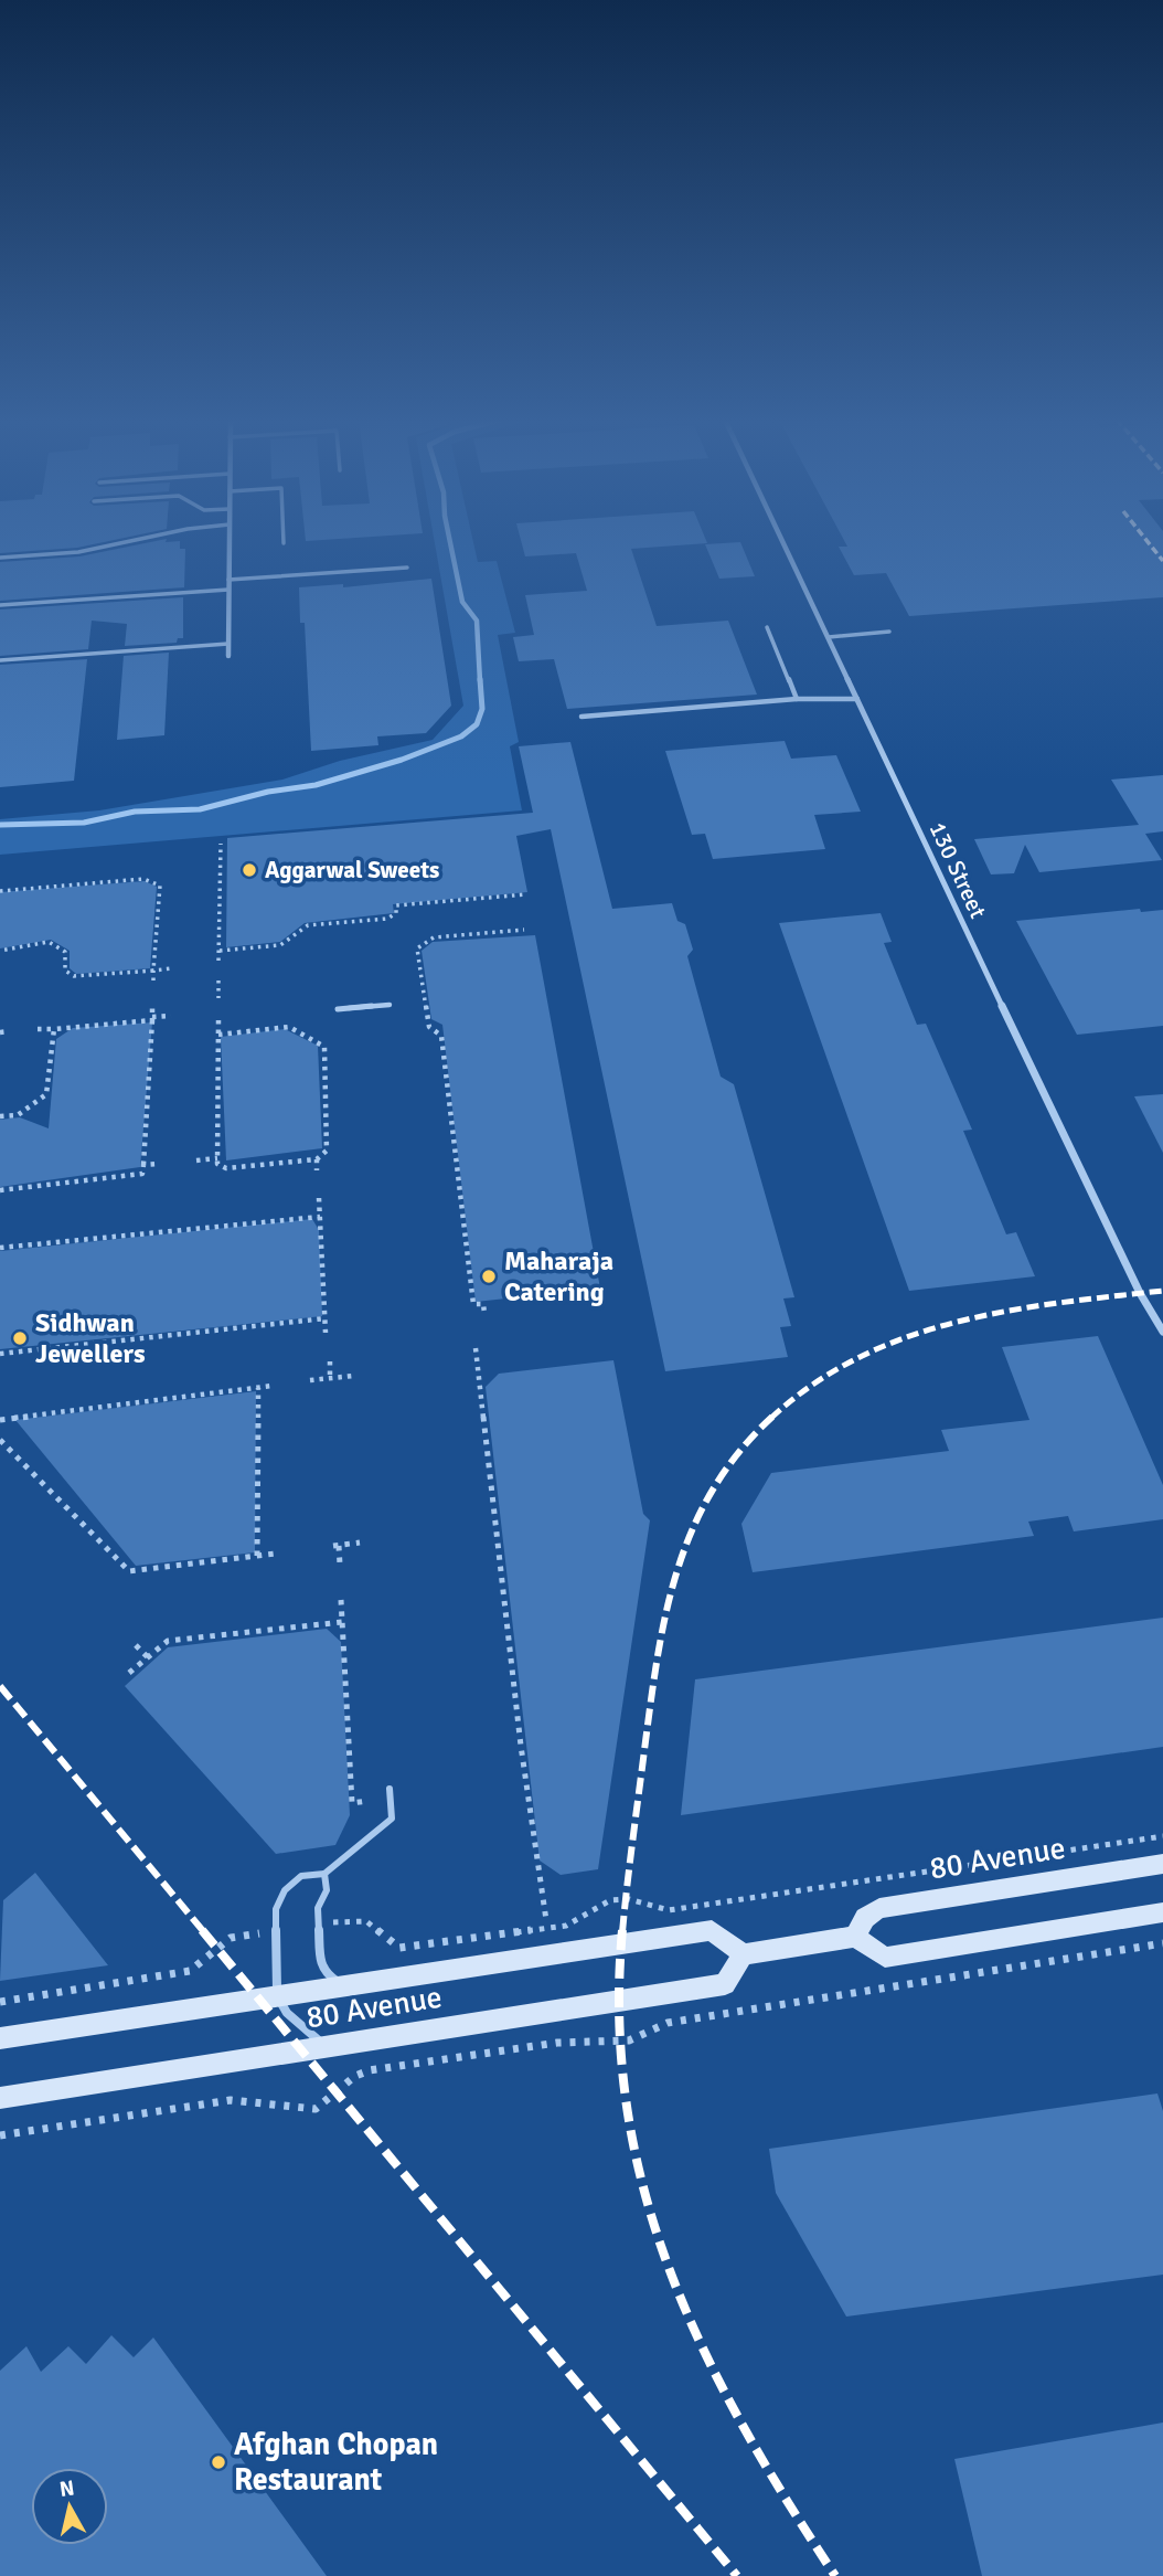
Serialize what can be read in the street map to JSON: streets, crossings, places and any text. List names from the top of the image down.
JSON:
{
  "streets": {
    "main road": ["80 Avenue"],
    "street": ["130 Street"]
  },
  "places": [
    "Aggarwal Sweets",
    "Maharaja Catering",
    "Sidhwan Jewellers",
    "Afghan Chopan Restaurant"
  ],
  "north": "top"
}
